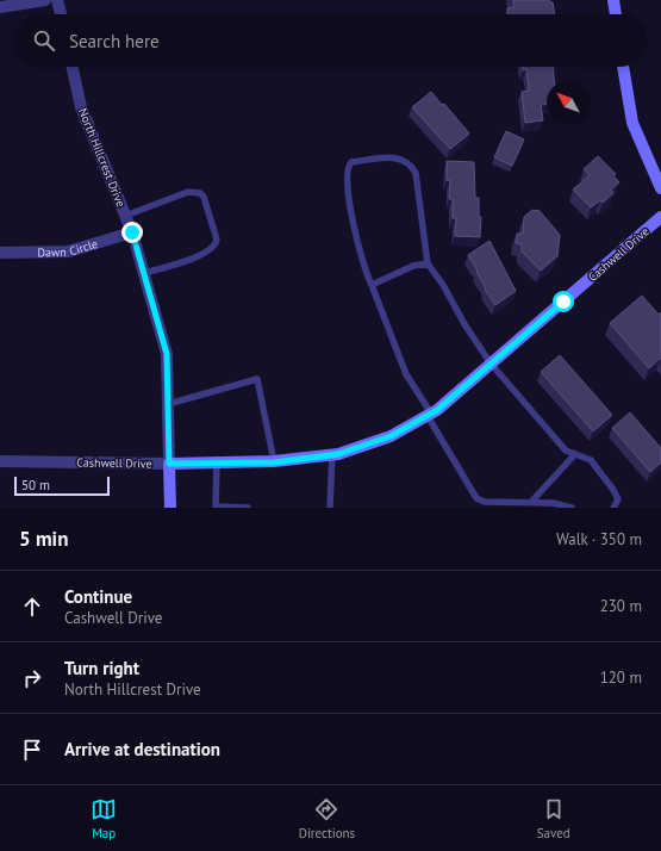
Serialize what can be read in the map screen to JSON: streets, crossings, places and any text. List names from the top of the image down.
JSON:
{
  "streets": {
    "street": ["North Hillcrest Drive", "Dawn Circle", "Cashwell Drive"]
  },
  "crossings": [
    ["North Hillcrest Drive", "Dawn Circle"],
    ["North Hillcrest Drive", "Cashwell Drive"]
  ],
  "scale_bar": "50 m",
  "north": "top left",
  "page": {
    "search": "Search here",
    "scale": "50 m",
    "heading": ["5 min", "Walk · 350 m"],
    "list": [
      ["Continue", "Cashwell Drive", "230 m"],
      ["Turn right", "North Hillcrest Drive", "120 m"],
      "Arrive at destination"
    ],
    "nav": ["Map", "Directions", "Saved"]
  }
}
